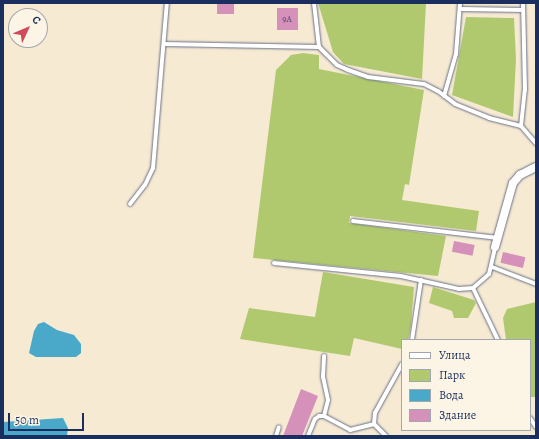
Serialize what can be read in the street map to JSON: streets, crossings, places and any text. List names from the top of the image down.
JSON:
{
  "house_numbers": ["9А"],
  "legend": [
    "Улица",
    "Парк",
    "Вода",
    "Здание"
  ],
  "scale_bar": "50 m",
  "north": "top right"
}
